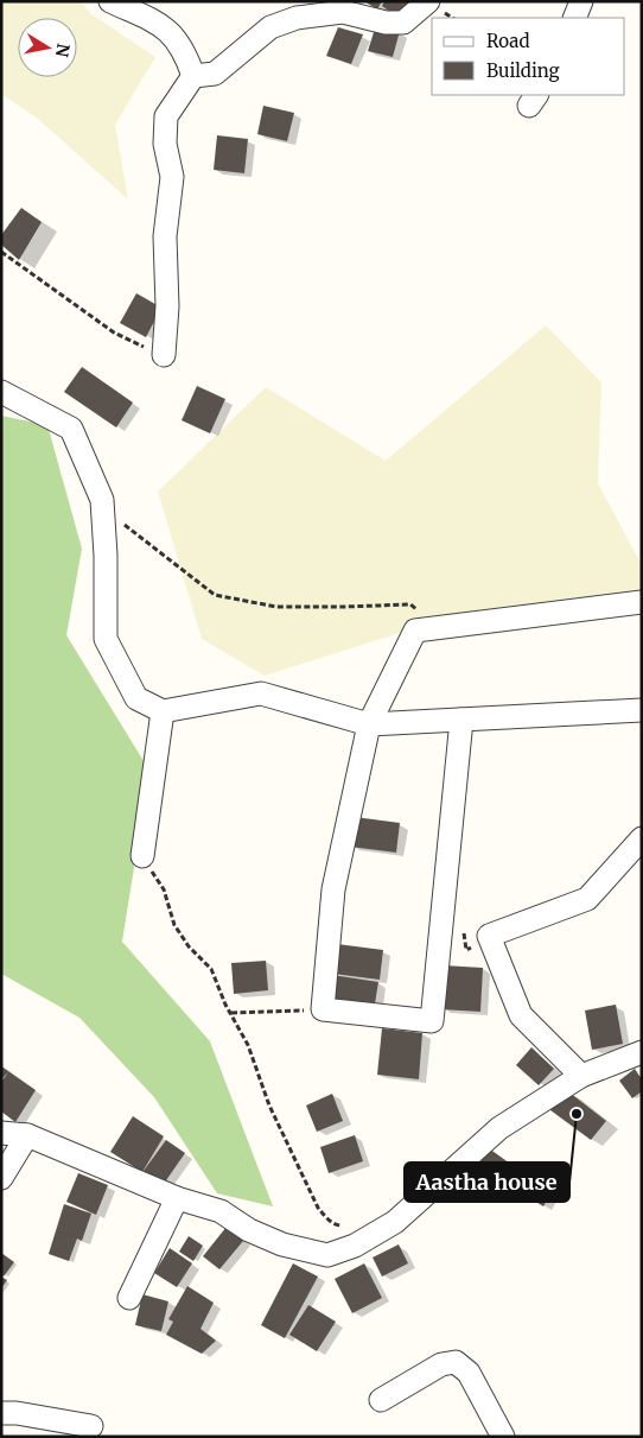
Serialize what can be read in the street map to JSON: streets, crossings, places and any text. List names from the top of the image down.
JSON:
{
  "places": ["Aastha house"],
  "legend": ["Road", "Building"],
  "north": "right"
}
